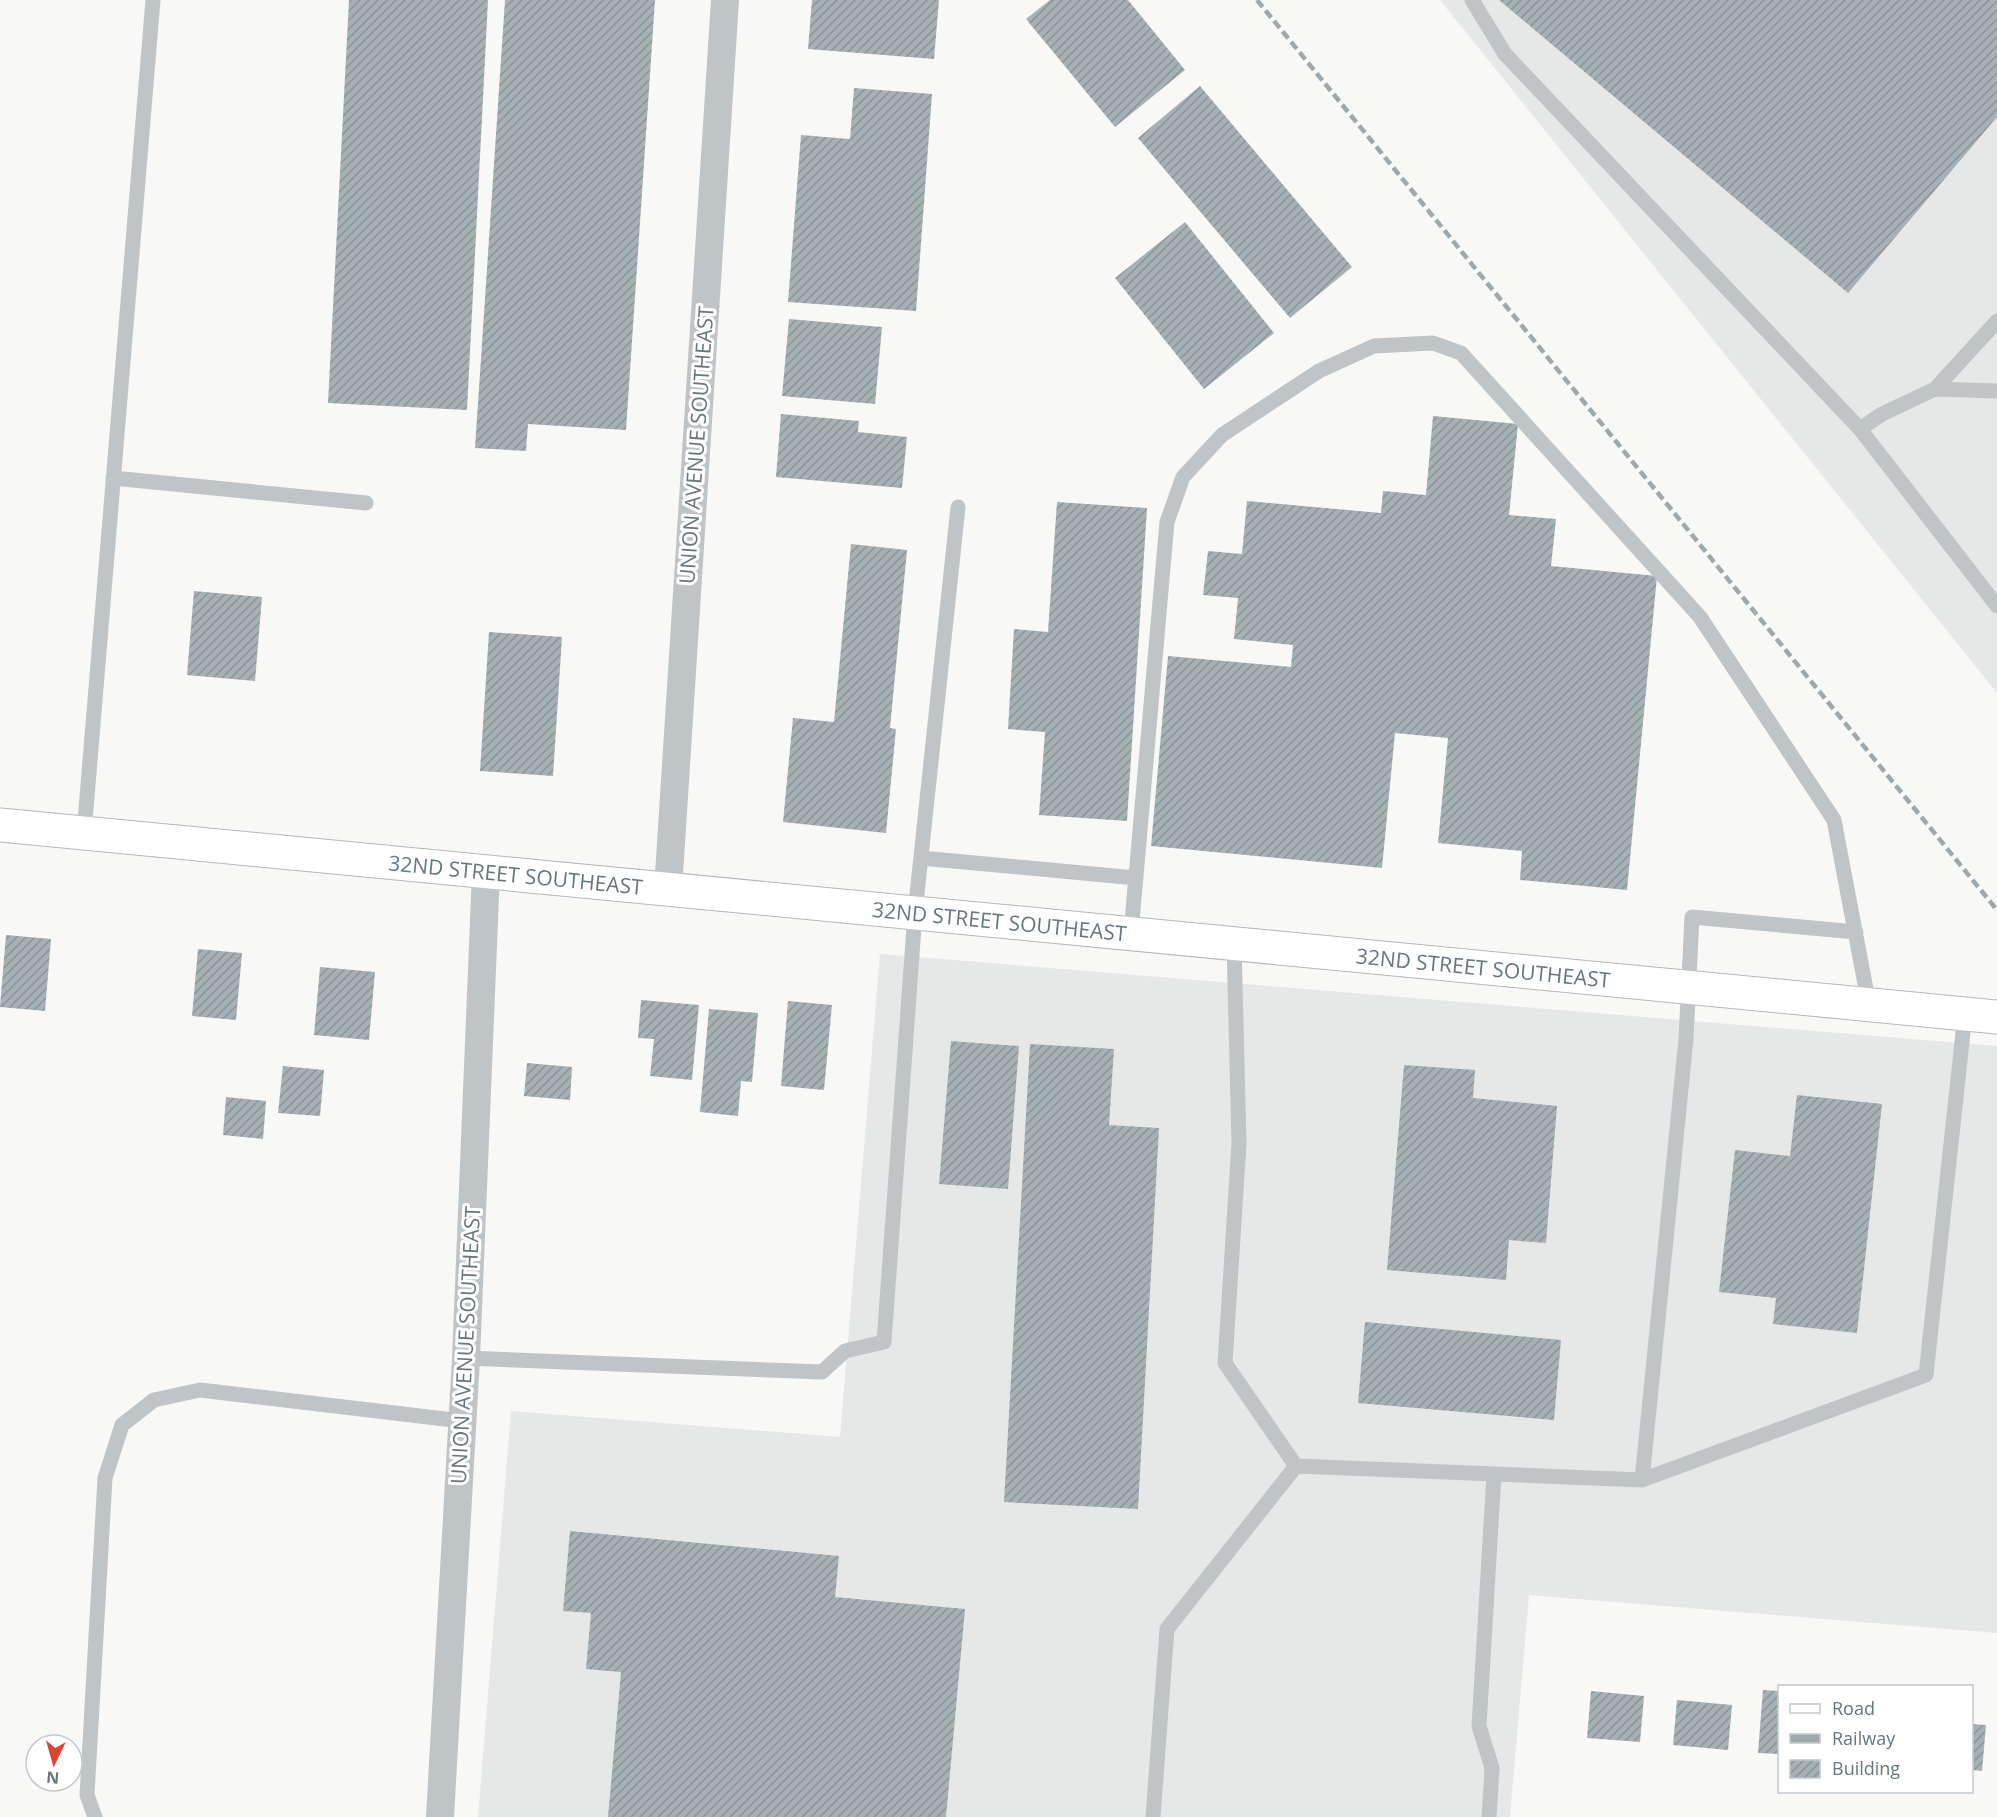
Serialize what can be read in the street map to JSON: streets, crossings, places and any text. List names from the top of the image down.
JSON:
{
  "streets": {
    "street": ["UNION AVENUE SOUTHEAST", "32ND STREET SOUTHEAST"]
  },
  "crossings": [
    ["UNION AVENUE SOUTHEAST", "32ND STREET SOUTHEAST"]
  ],
  "legend": ["Road", "Railway", "Building"],
  "north": "bottom"
}
